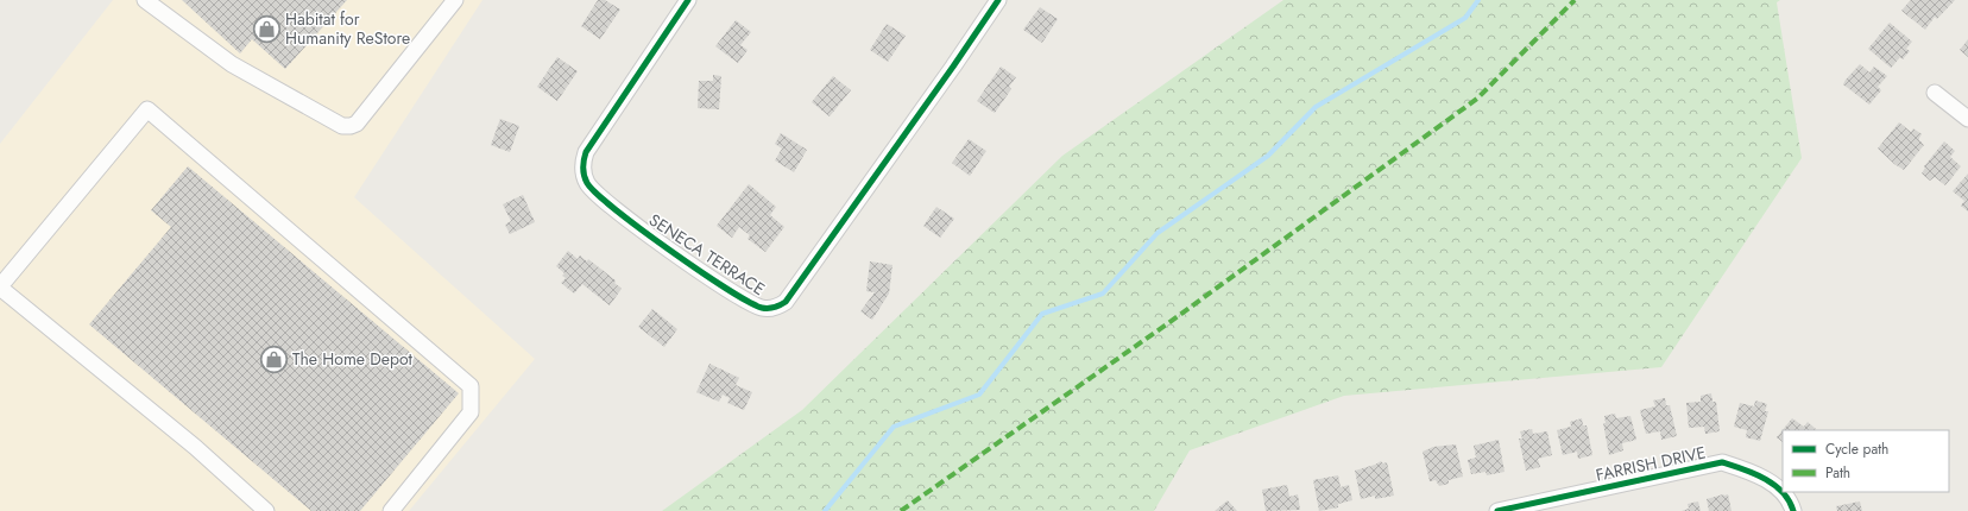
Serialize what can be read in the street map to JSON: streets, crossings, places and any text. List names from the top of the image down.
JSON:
{
  "streets": {
    "street": ["SENECA TERRACE", "FARRISH DRIVE"]
  },
  "places": {
    "shop": ["Habitat for Humanity ReStore", "The Home Depot"]
  },
  "legend": ["Cycle path", "Path"]
}
